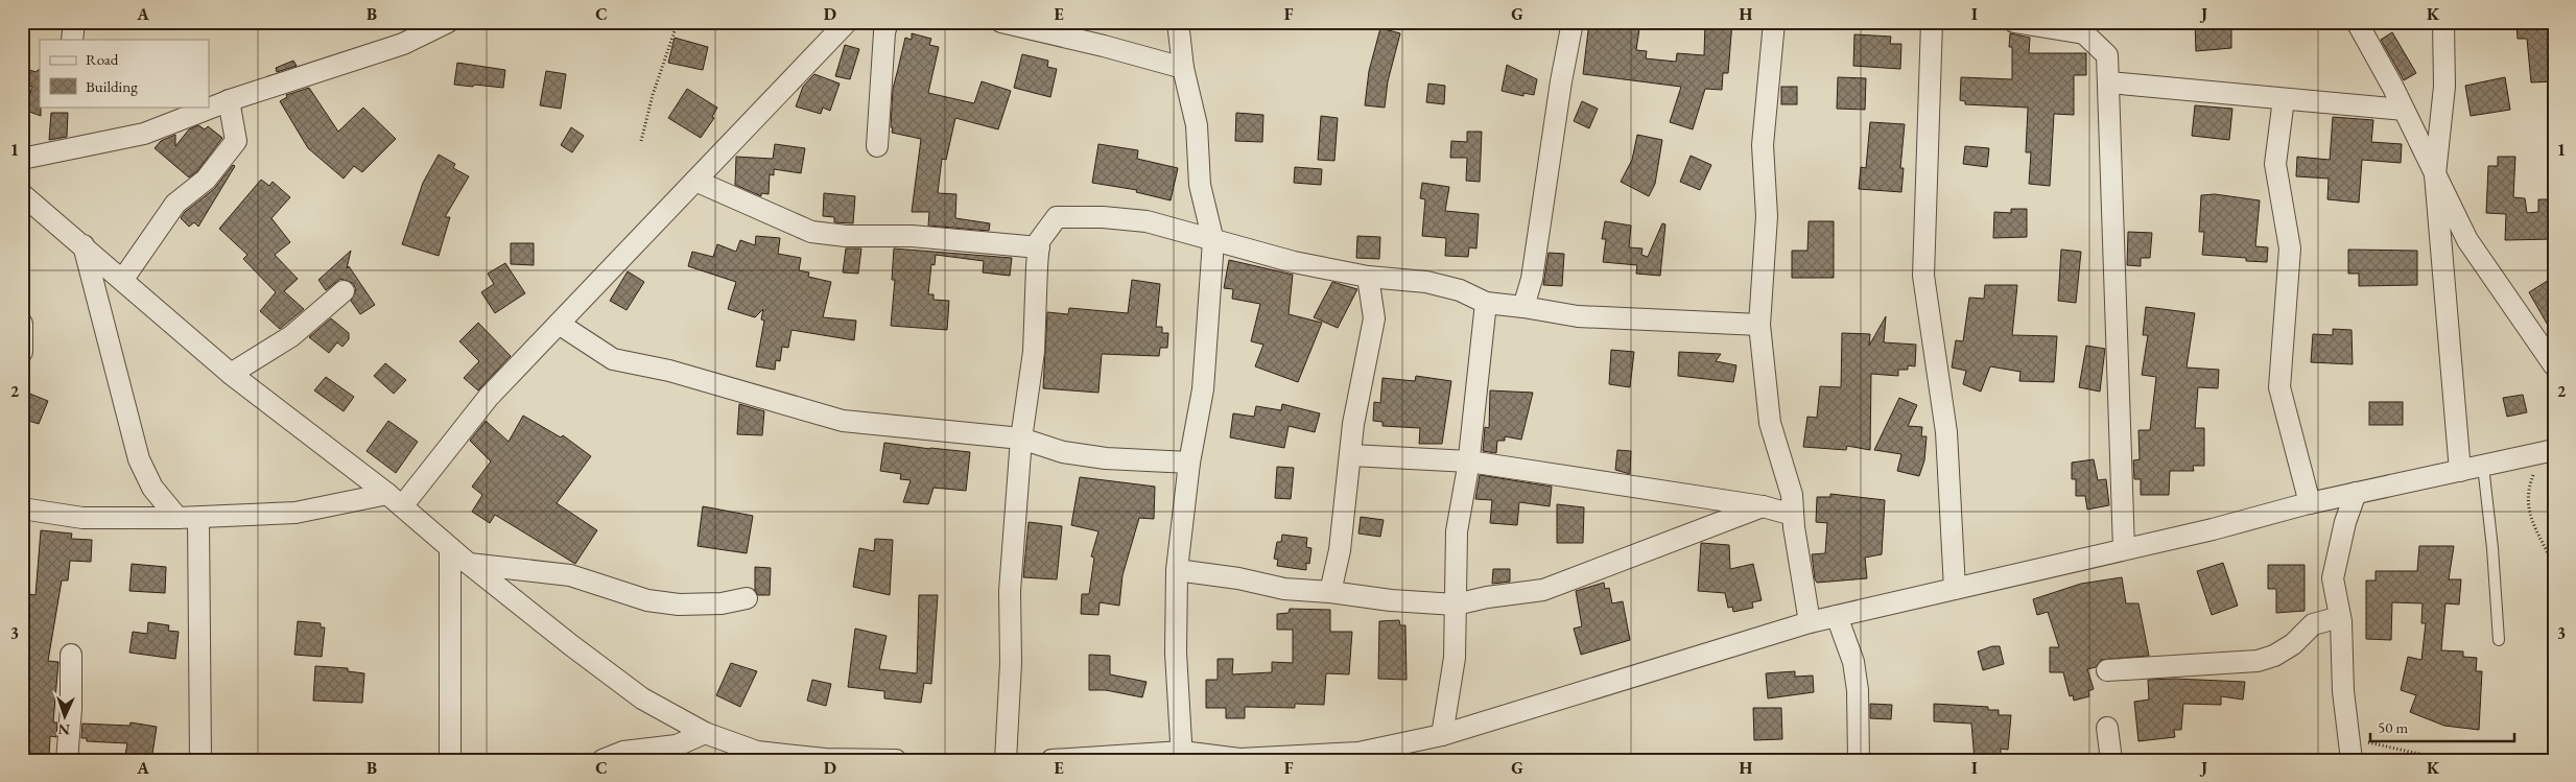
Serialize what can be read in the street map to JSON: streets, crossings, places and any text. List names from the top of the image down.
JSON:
{
  "legend": ["Road", "Building"],
  "scale_bar": "50 m",
  "north": "bottom",
  "grid": {
    "columns": [
      "A",
      "B",
      "C",
      "D",
      "E",
      "F",
      "G",
      "H",
      "I",
      "J",
      "K"
    ],
    "rows": ["1", "2", "3"]
  }
}
